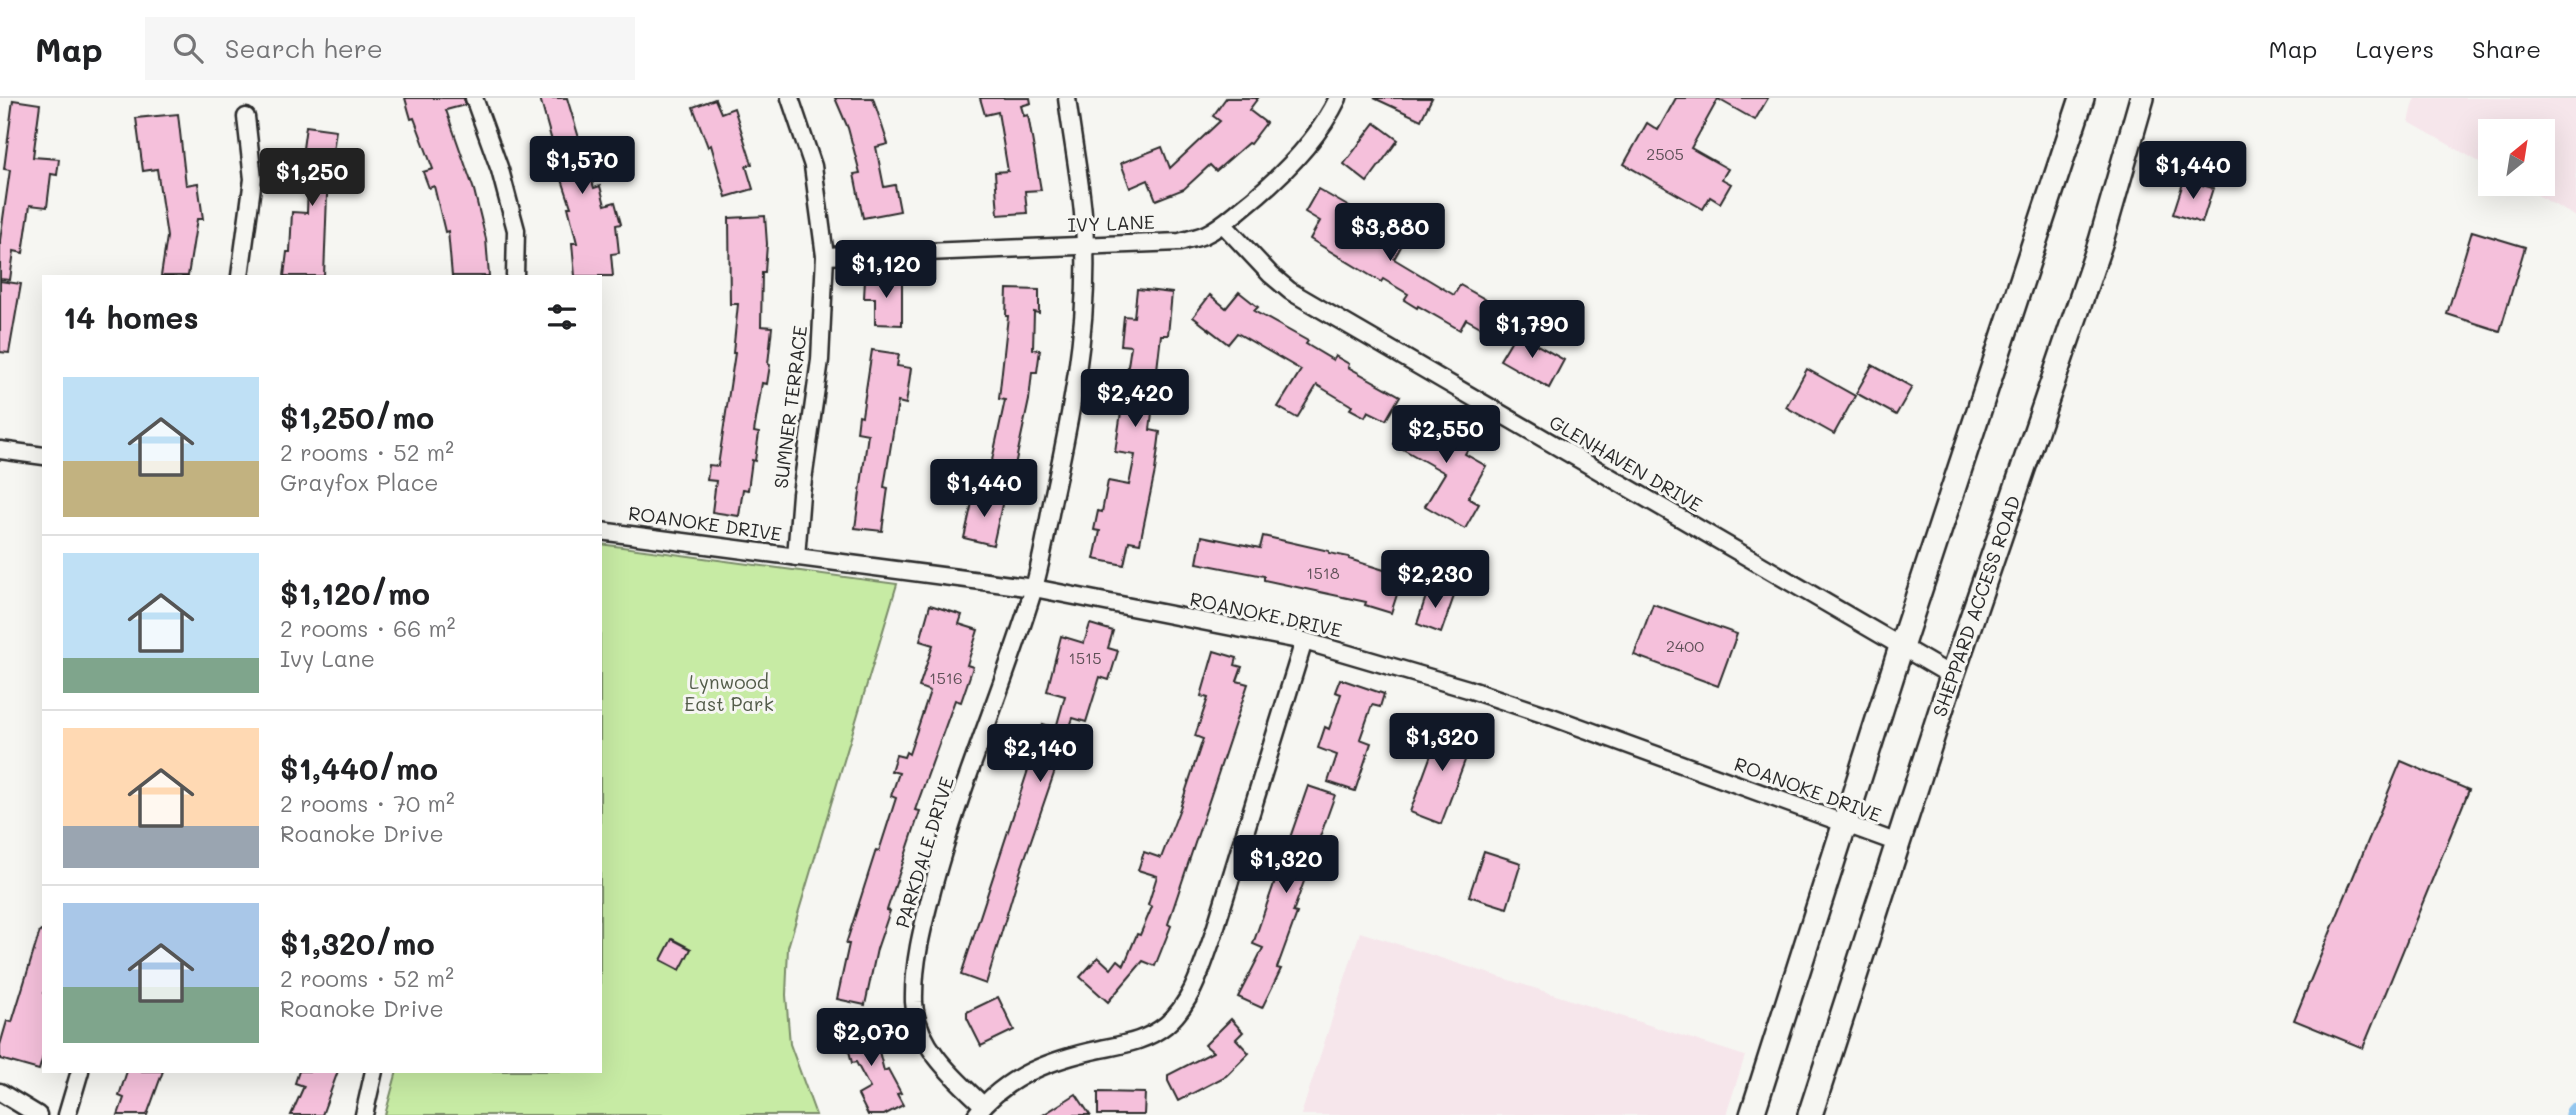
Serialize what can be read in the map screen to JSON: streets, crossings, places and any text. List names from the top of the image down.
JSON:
{
  "streets": {
    "main road": ["SHEPPARD ACCESS ROAD"],
    "street": [
      "IVY LANE",
      "SUMNER TERRACE",
      "GLENHAVEN DRIVE",
      "ROANOKE DRIVE",
      "PARKDALE DRIVE"
    ]
  },
  "crossings": [
    ["IVY LANE", "SUMNER TERRACE"],
    ["IVY LANE", "GLENHAVEN DRIVE"],
    ["IVY LANE", "PARKDALE DRIVE"],
    ["SUMNER TERRACE", "ROANOKE DRIVE"],
    ["GLENHAVEN DRIVE", "SHEPPARD ACCESS ROAD"],
    ["ROANOKE DRIVE", "SHEPPARD ACCESS ROAD"],
    ["ROANOKE DRIVE", "PARKDALE DRIVE"]
  ],
  "parks": ["Lynwood East Park"],
  "house_numbers": [
    "2505",
    "1518",
    "2400",
    "1515",
    "1516"
  ],
  "north": "top right",
  "page": {
    "header": "Map",
    "search": "Search here",
    "nav": ["Map", "Layers", "Share"],
    "price": [
      "$1,570",
      "$1,440",
      "$1,250",
      "$3,880",
      "$1,120",
      "$1,790",
      "$2,420",
      "$2,550",
      "$1,440",
      "$2,230",
      "$1,320",
      "$2,140",
      "$1,320",
      "$2,070"
    ],
    "heading": "14 homes",
    "list": [
      {
        "name": "$1,250/mo",
        "note": "2 rooms · 52 m² · Grayfox Place"
      },
      {
        "name": "$1,120/mo",
        "note": "2 rooms · 66 m² · Ivy Lane"
      },
      {
        "name": "$1,440/mo",
        "note": "2 rooms · 70 m² · Roanoke Drive"
      },
      {
        "name": "$1,320/mo",
        "note": "2 rooms · 52 m² · Roanoke Drive"
      }
    ]
  }
}
